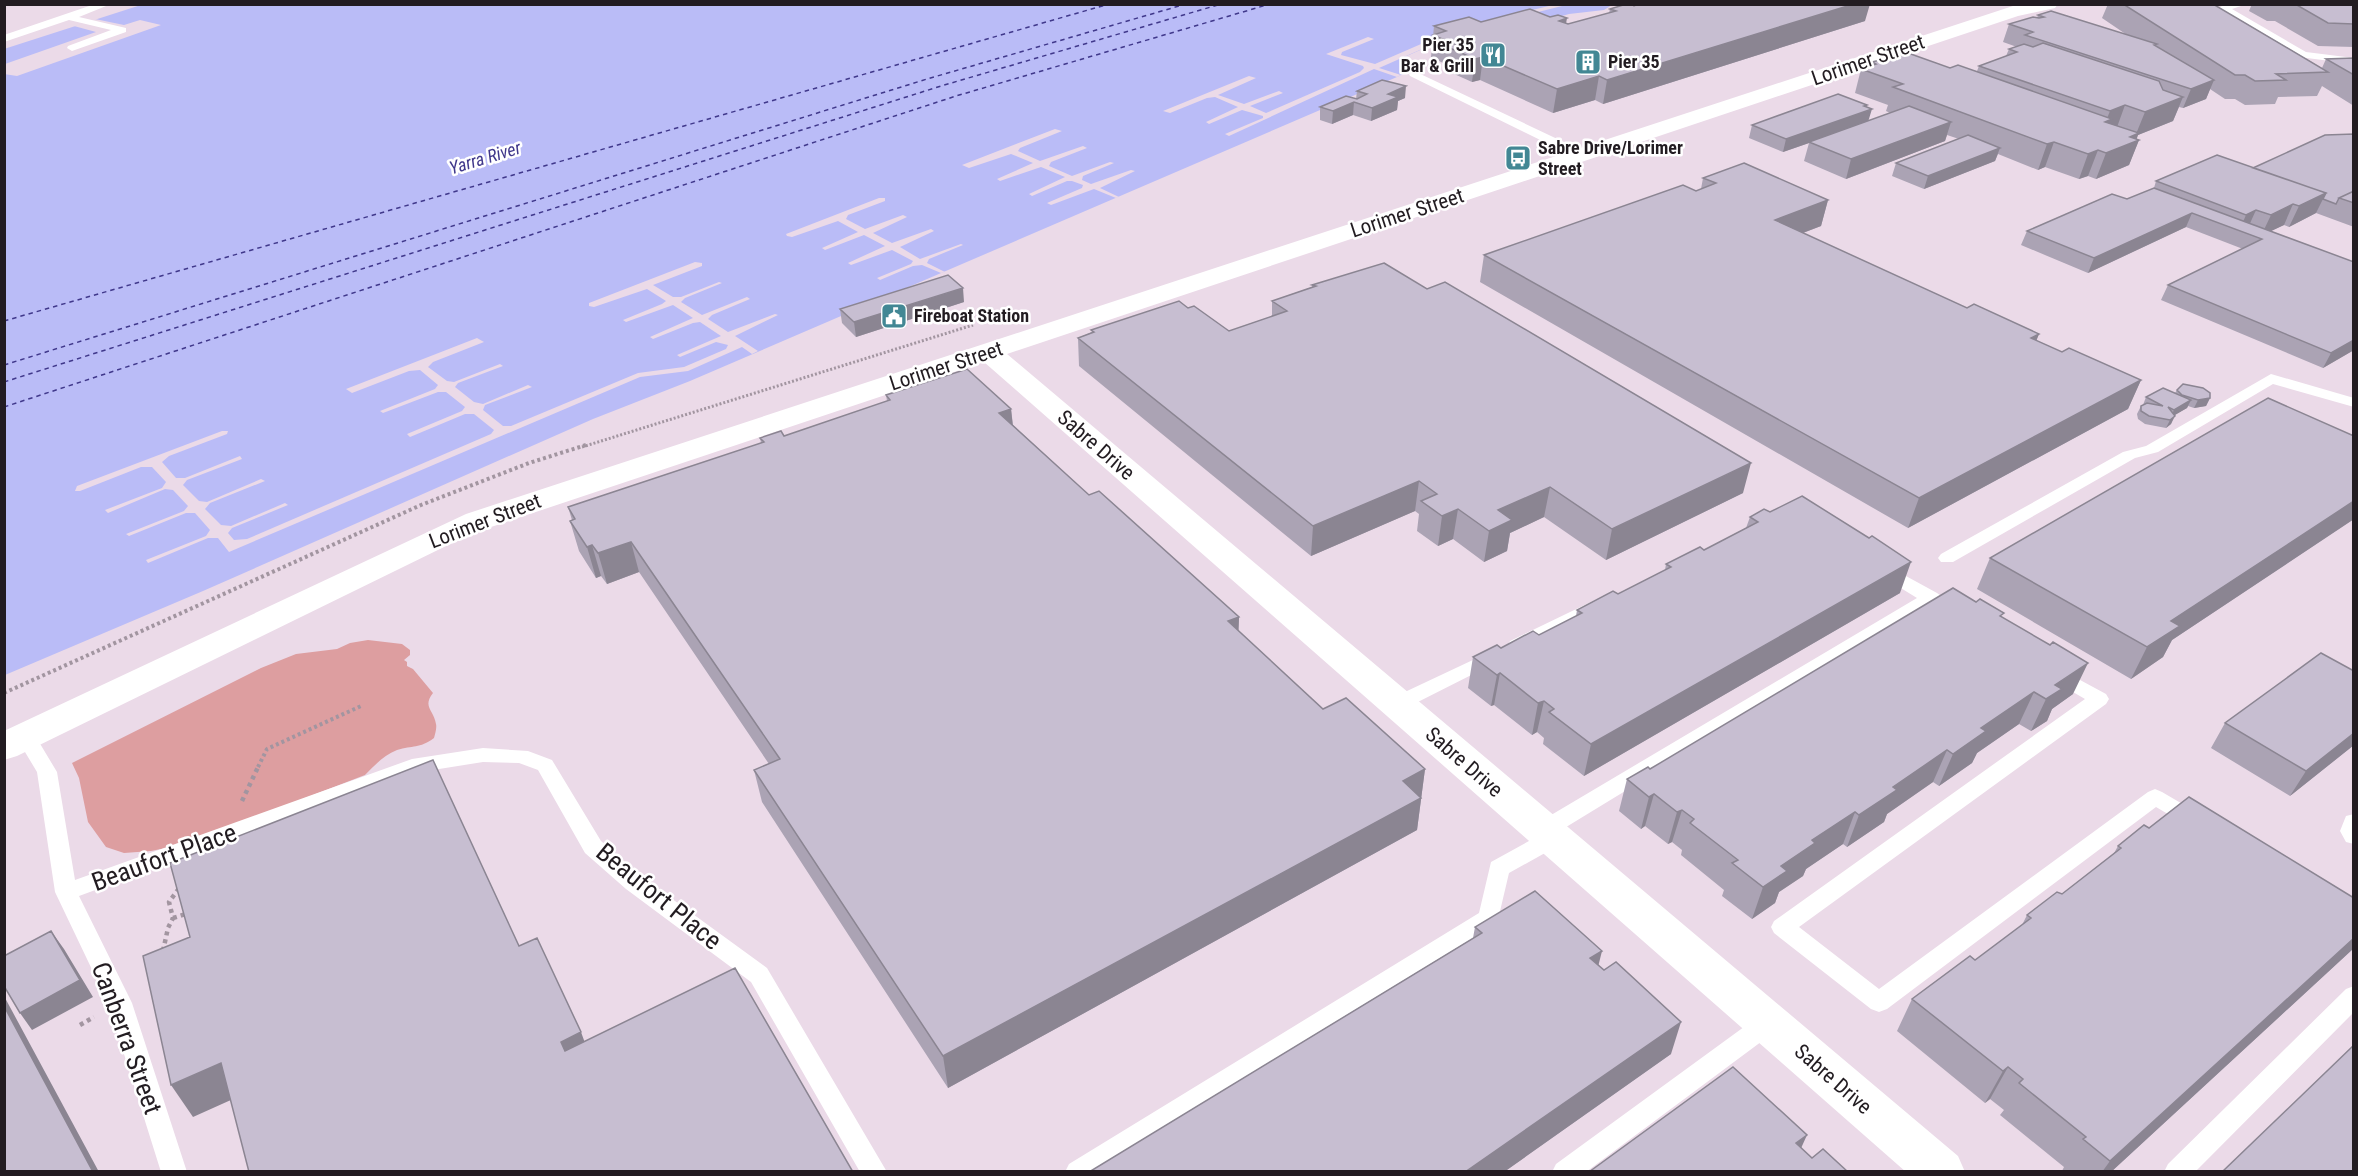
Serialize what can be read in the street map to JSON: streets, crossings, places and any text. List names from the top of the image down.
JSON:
{
  "streets": {
    "street": ["Lorimer Street", "Sabre Drive"],
    "lane": ["Beaufort Place", "Canberra Street"]
  },
  "crossings": [
    ["Lorimer Street", "Sabre Drive"],
    ["Lorimer Street", "Canberra Street"],
    ["Beaufort Place", "Canberra Street"]
  ],
  "water": ["Yarra River"],
  "places": {
    "restaurant": ["Pier 35 Bar & Grill"],
    "building": ["Pier 35"],
    "bus stop": ["Sabre Drive/Lorimer Street"],
    "public building": ["Fireboat Station"]
  }
}
